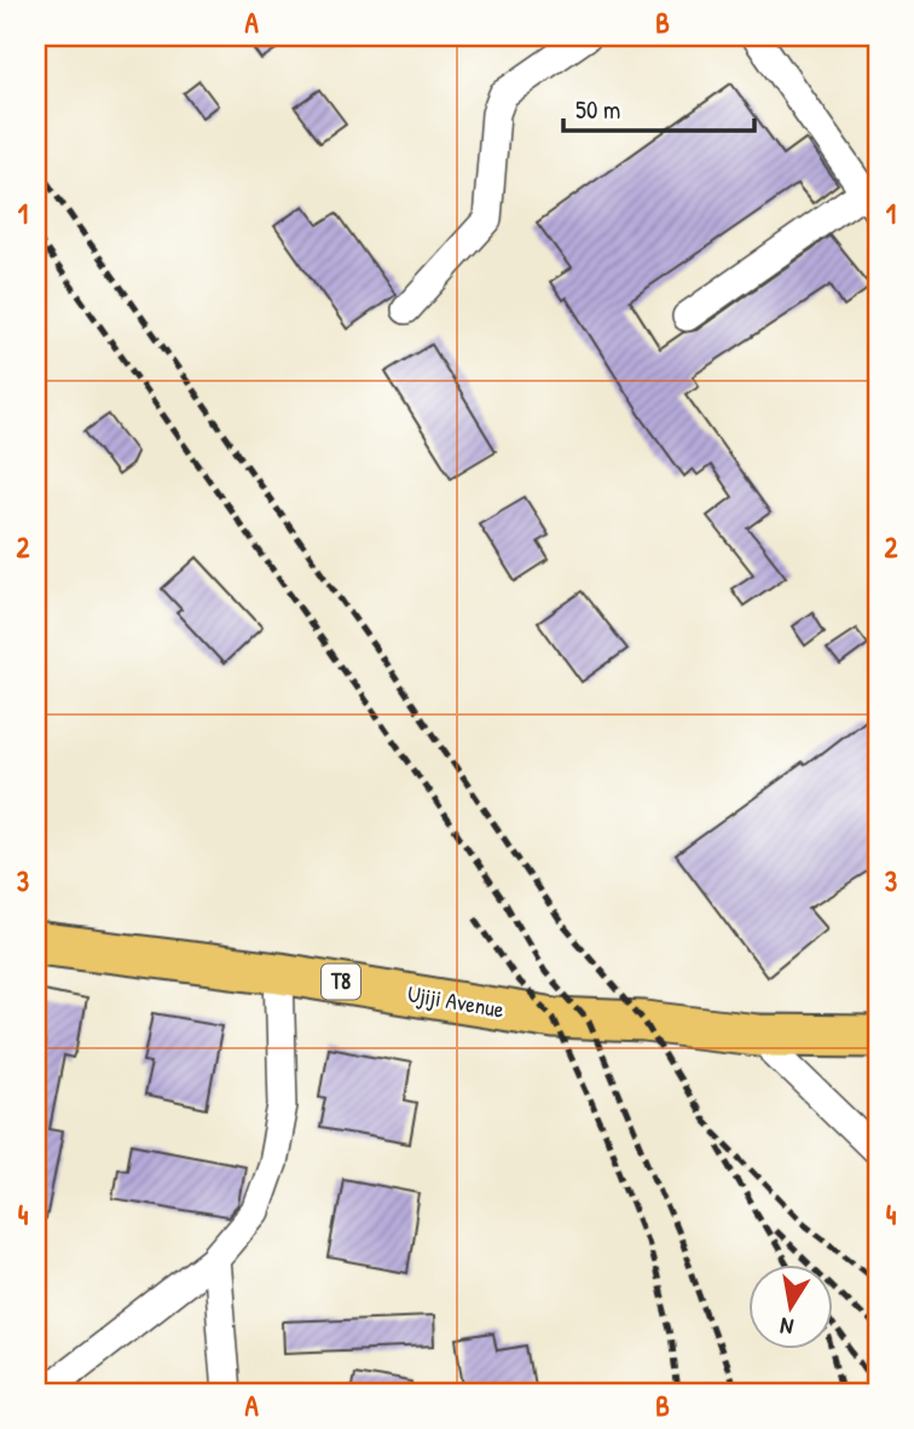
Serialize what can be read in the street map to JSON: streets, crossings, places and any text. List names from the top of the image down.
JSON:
{
  "streets": {
    "highway": ["T8", "Ujiji Avenue"]
  },
  "scale_bar": "50 m",
  "north": "bottom",
  "grid": {
    "columns": ["A", "B"],
    "rows": [
      "1",
      "2",
      "3",
      "4"
    ]
  }
}
